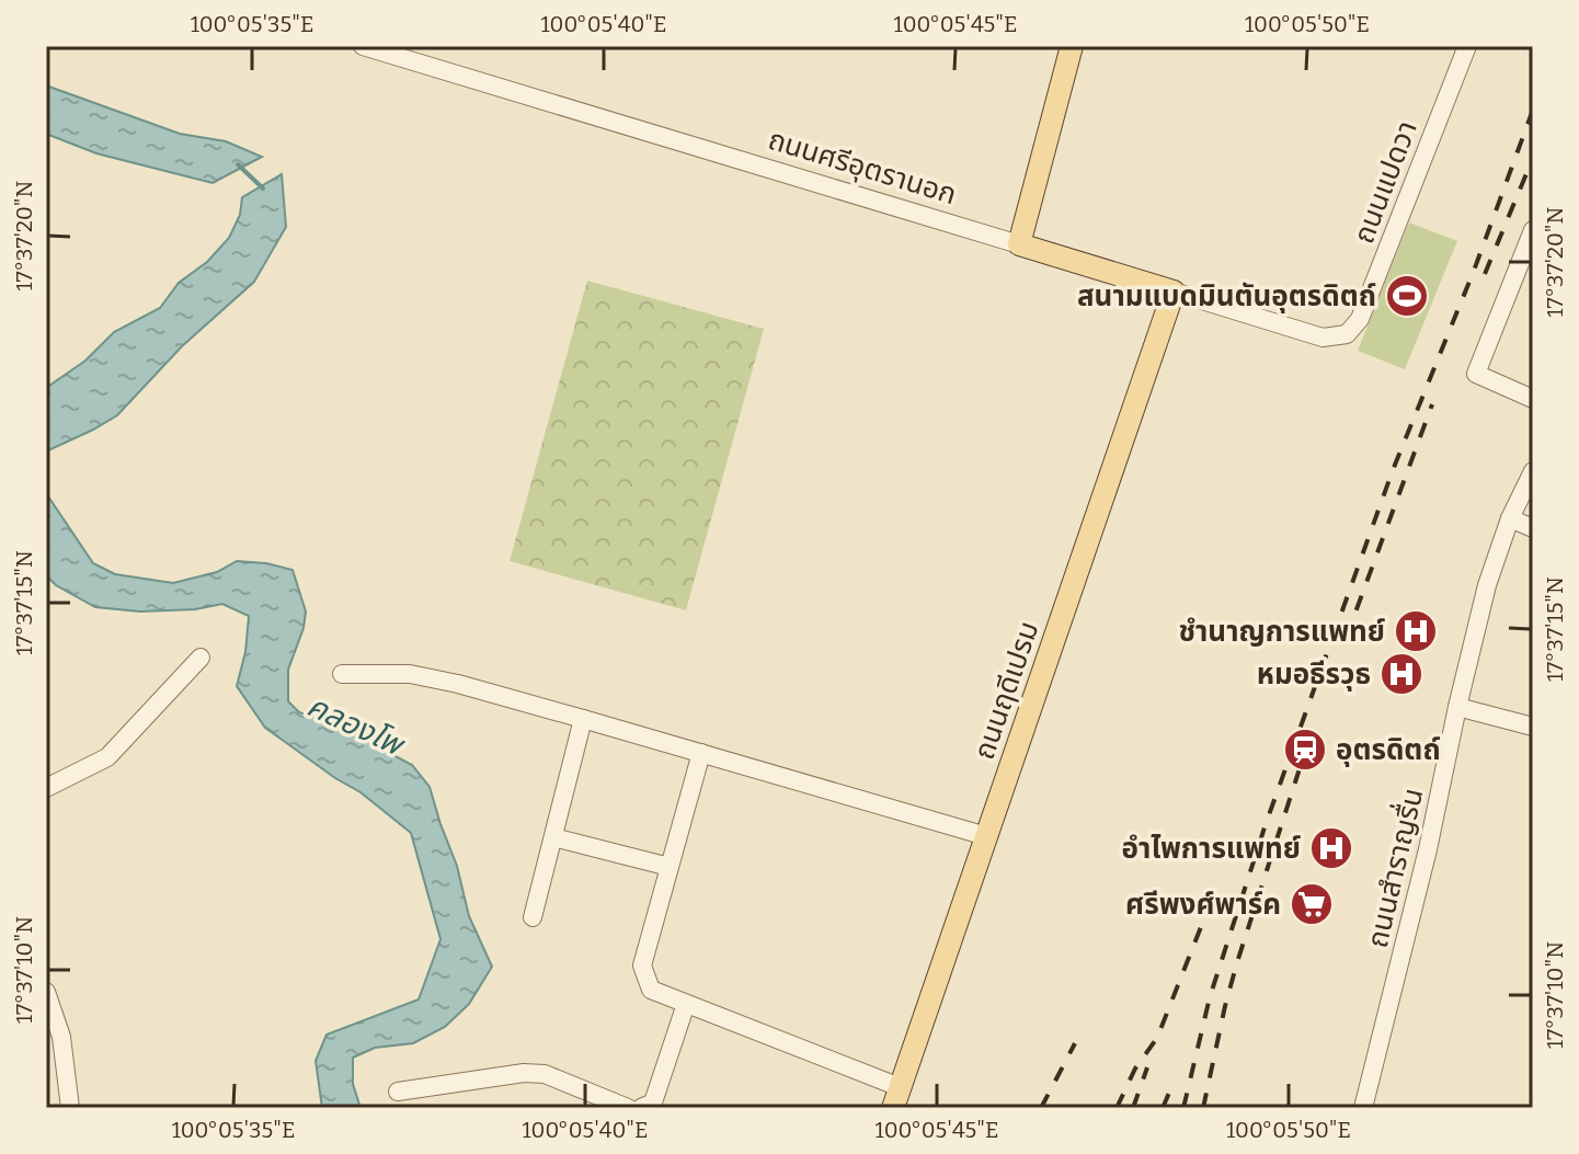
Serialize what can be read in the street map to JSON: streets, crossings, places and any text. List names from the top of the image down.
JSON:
{
  "streets": {
    "main road": ["ถนนศรีอุตรานอก", "ถนนฤดีเปรม"],
    "street": ["ถนนแปดวา", "ถนนสำราญรื่น"]
  },
  "crossings": [
    ["ถนนศรีอุตรานอก", "ถนนแปดวา"],
    ["ถนนศรีอุตรานอก", "ถนนฤดีเปรม"]
  ],
  "water": ["คลองโพ"],
  "places": {
    "sports": ["สนามแบดมินตันอุตรดิตถ์"],
    "hospital": ["ชำนาญการแพทย์", "หมอธีรวุธ", "อำไพการแพทย์"],
    "station": ["อุตรดิตถ์"],
    "supermarket": ["ศรีพงศ์พาร์ค"]
  },
  "coordinates": [
    "100°05'35\"E",
    "100°05'40\"E",
    "100°05'45\"E",
    "100°05'50\"E",
    "17°37'20\"N",
    "17°37'15\"N",
    "17°37'10\"N"
  ]
}
